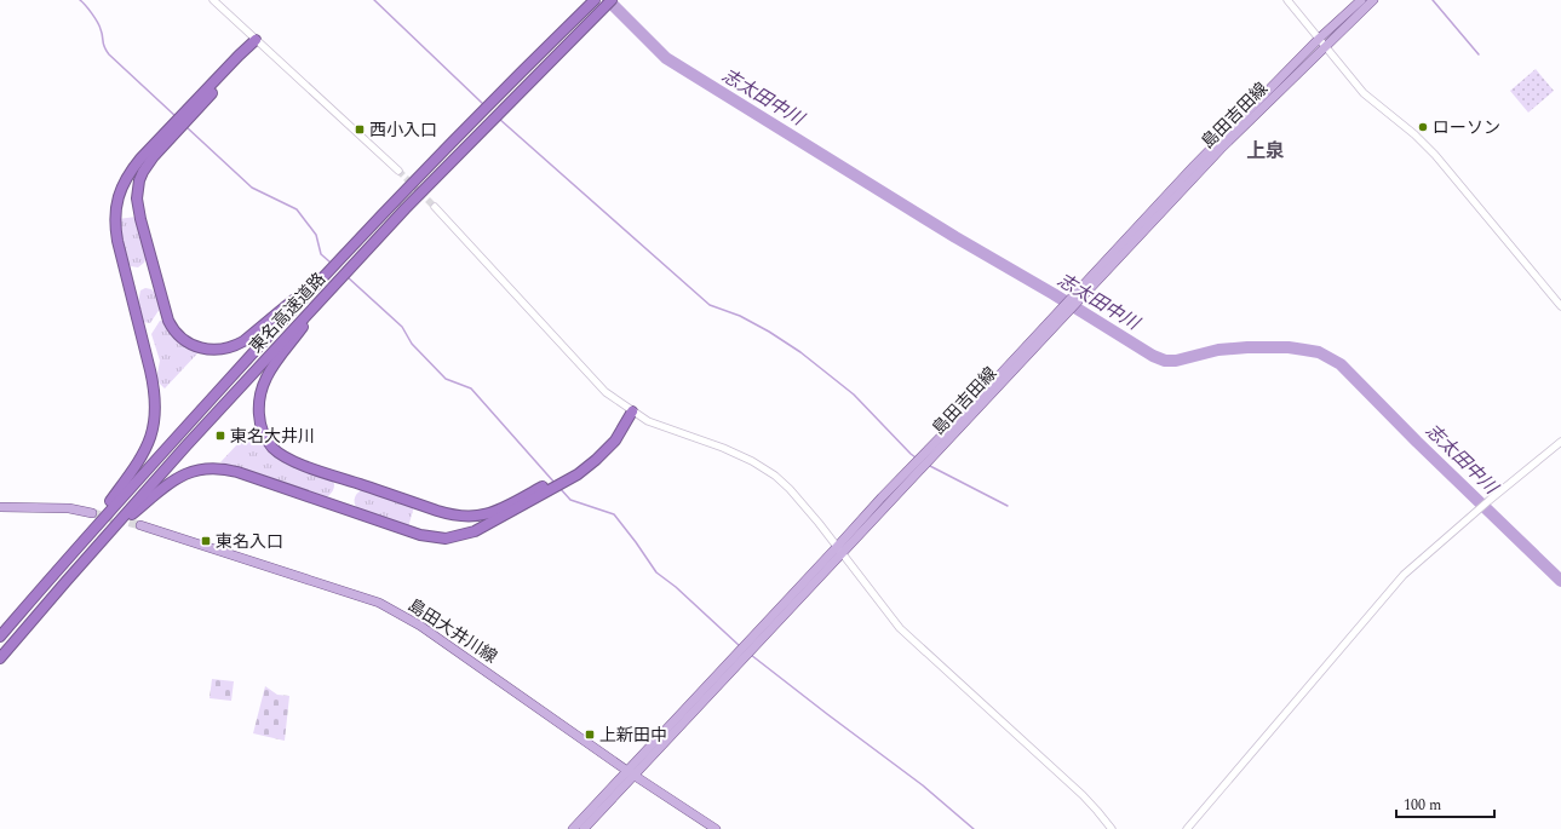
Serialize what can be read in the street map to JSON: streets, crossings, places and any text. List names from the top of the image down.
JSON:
{
  "streets": {
    "highway": ["東名高速道路"],
    "main road": ["島田吉田線", "島田大井川線"]
  },
  "crossings": [
    ["島田吉田線", "島田大井川線"]
  ],
  "districts": ["上泉"],
  "water": ["志太田中川"],
  "places": {
    "other": ["ローソン"],
    "transit": [
      "西小入口",
      "東名大井川",
      "東名入口",
      "上新田中"
    ]
  },
  "scale_bar": "100 m"
}
